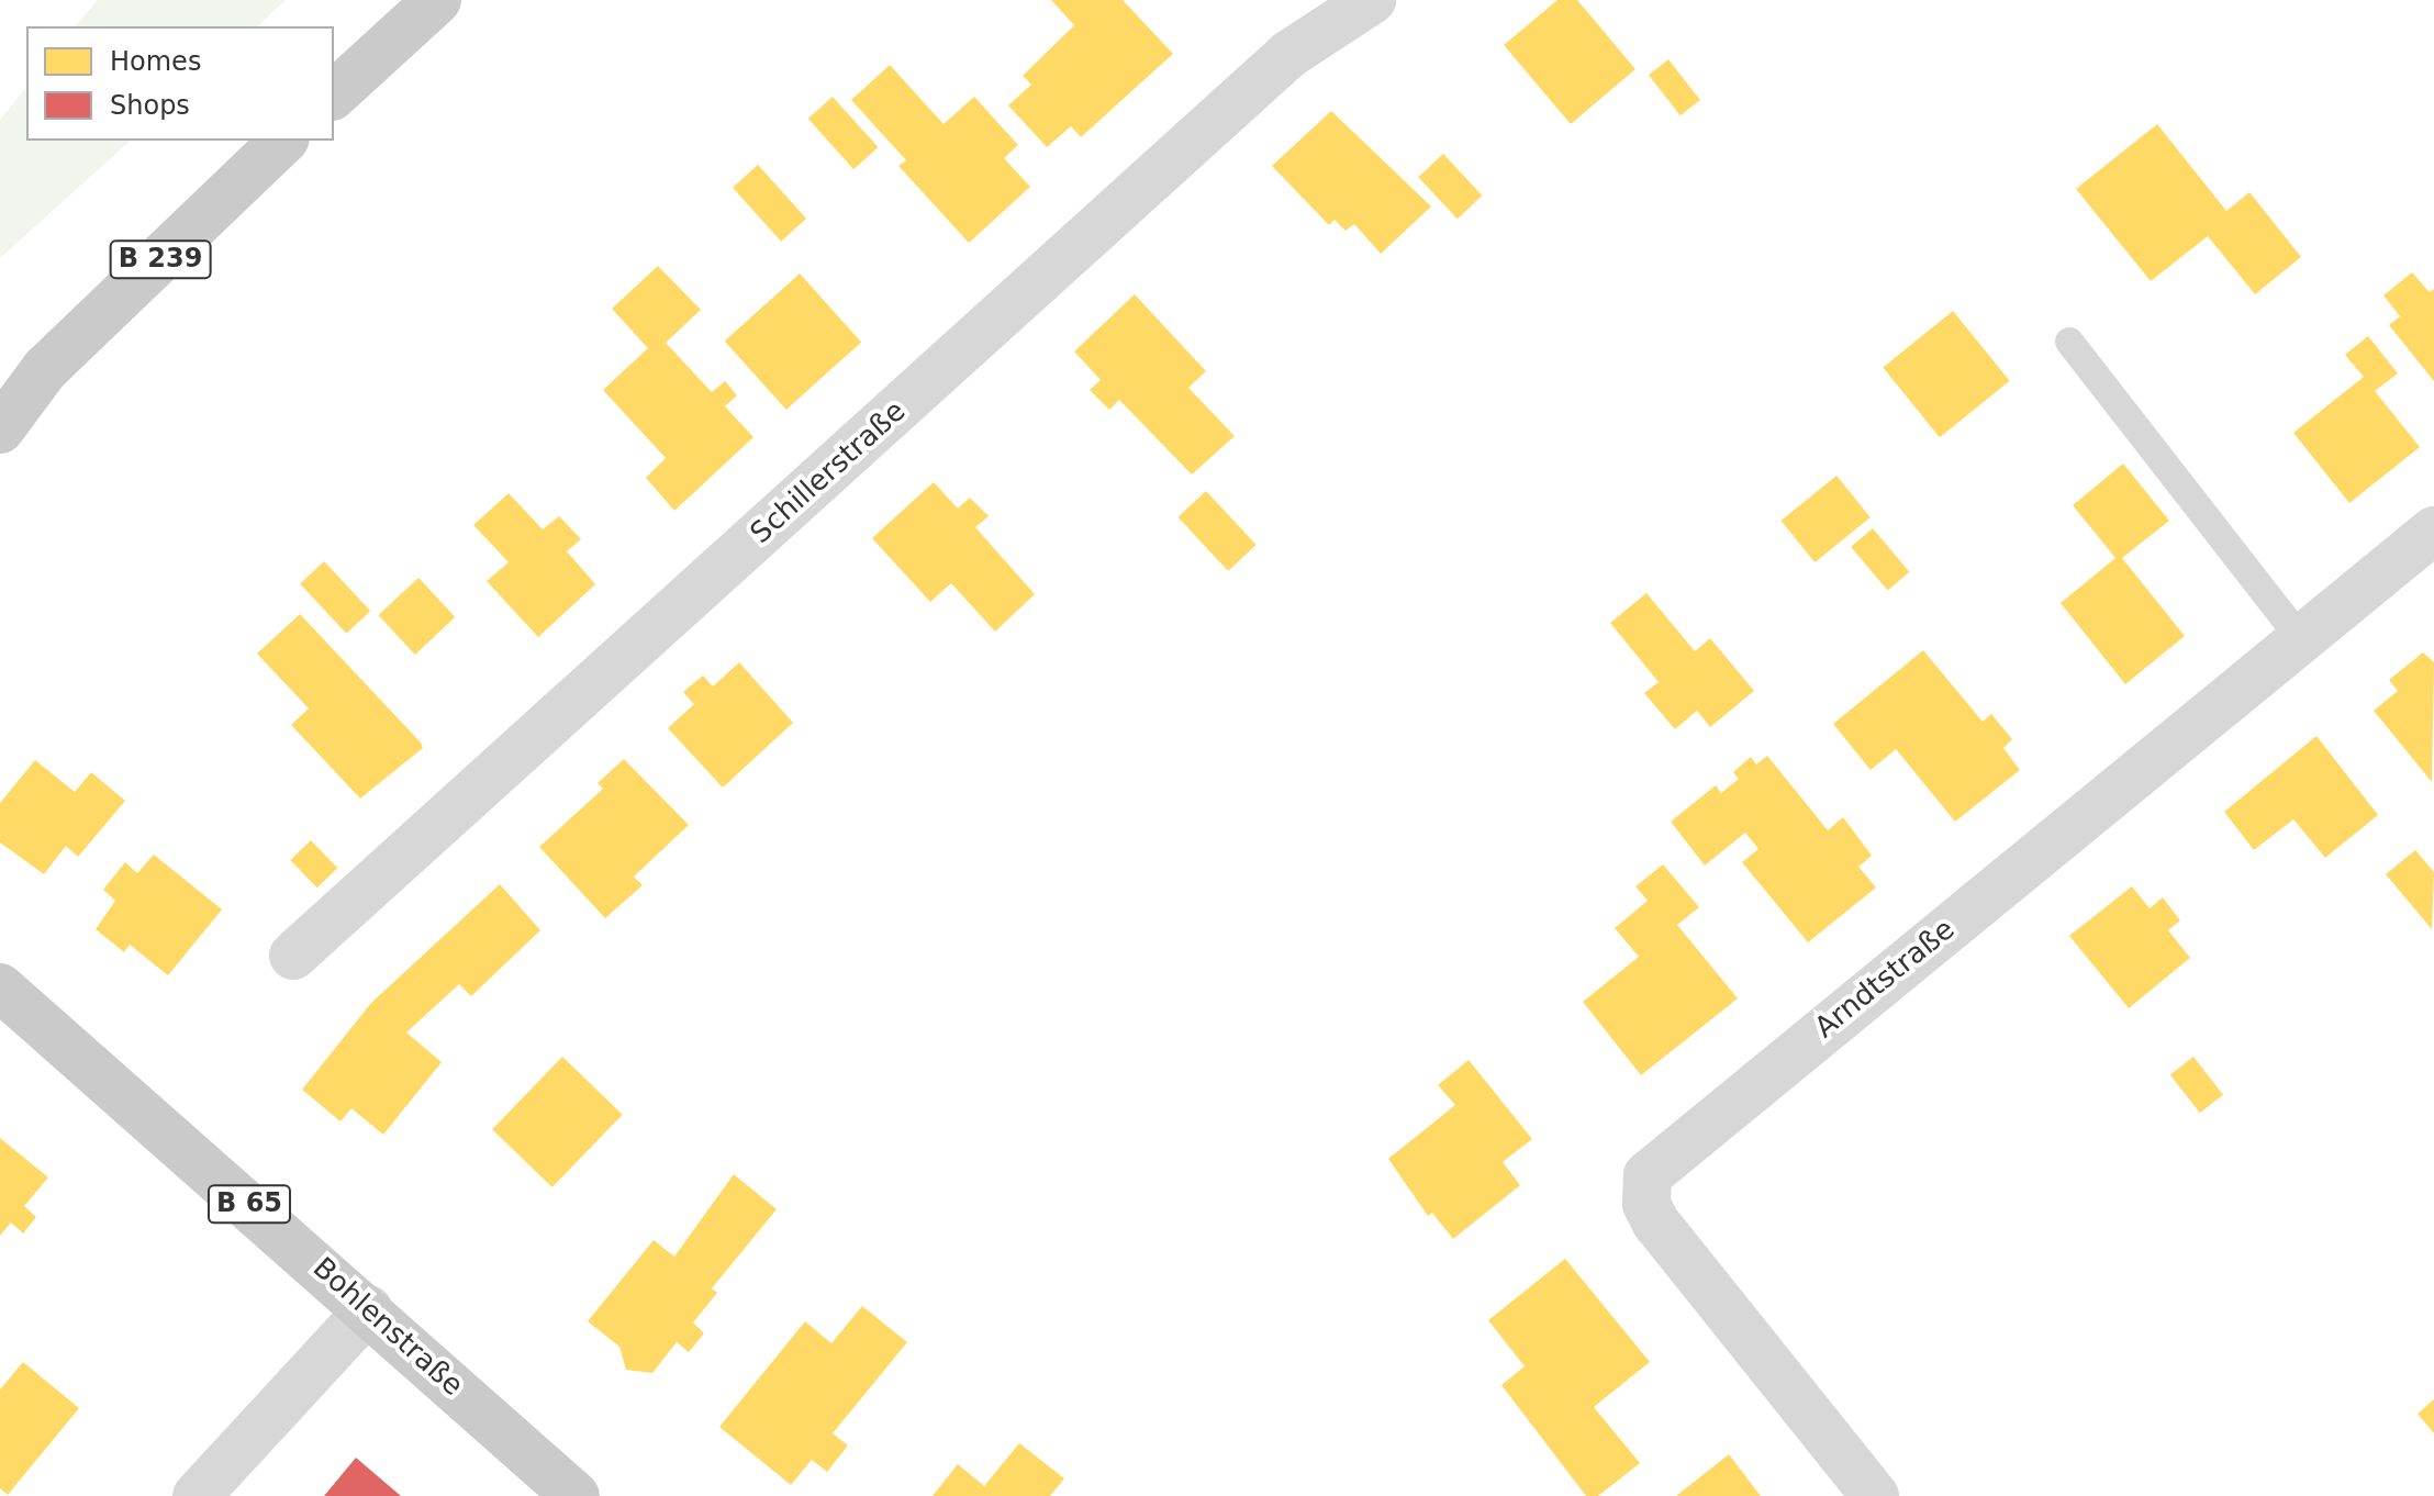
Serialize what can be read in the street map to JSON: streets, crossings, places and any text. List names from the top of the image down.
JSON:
{
  "streets": {
    "main road": ["B 239", "B 65", "Bohlenstraße"],
    "street": ["Schillerstraße", "Arndtstraße"]
  },
  "legend": ["Homes", "Shops"]
}
